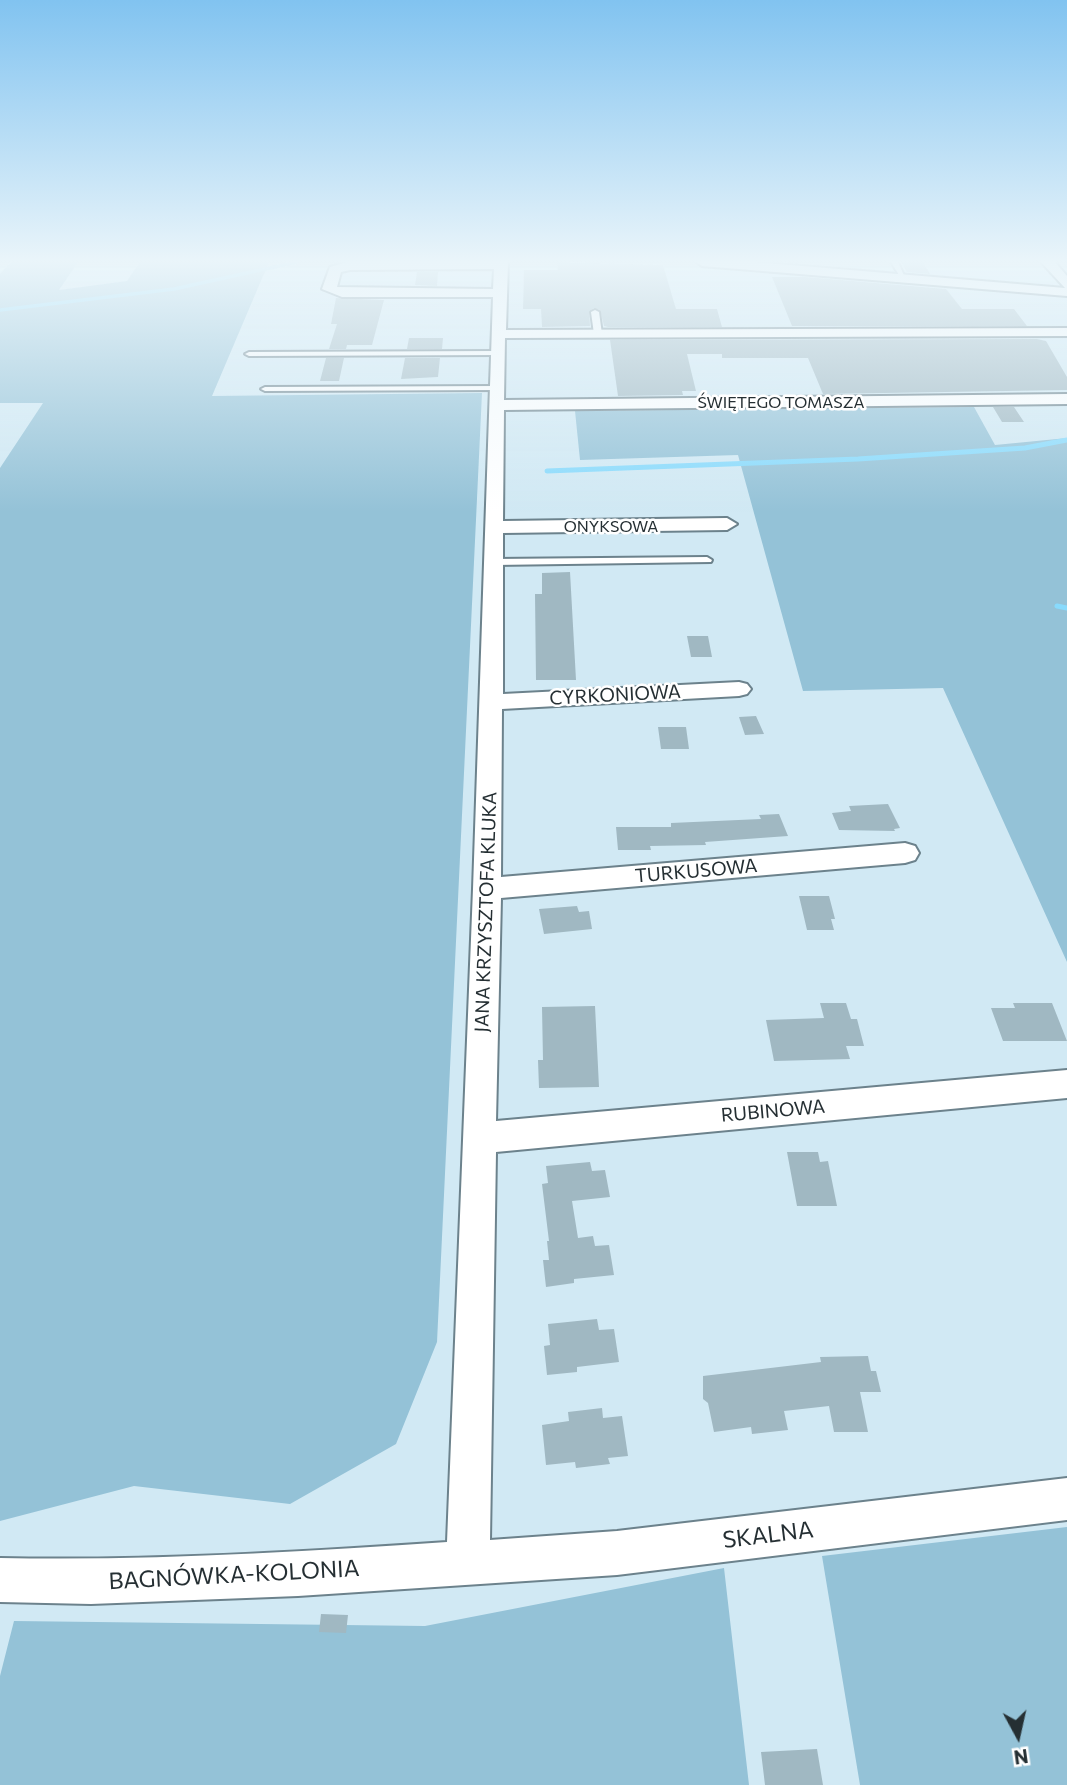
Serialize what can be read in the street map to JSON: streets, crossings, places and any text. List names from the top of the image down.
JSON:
{
  "streets": {
    "street": [
      "ŚWIĘTEGO TOMASZA",
      "ONYKSOWA",
      "CYRKONIOWA",
      "TURKUSOWA",
      "JANA KRZYSZTOFA KLUKA",
      "RUBINOWA",
      "SKALNA",
      "BAGNÓWKA-KOLONIA"
    ]
  },
  "crossings": [
    ["ŚWIĘTEGO TOMASZA", "JANA KRZYSZTOFA KLUKA"],
    ["ONYKSOWA", "JANA KRZYSZTOFA KLUKA"],
    ["CYRKONIOWA", "JANA KRZYSZTOFA KLUKA"],
    ["TURKUSOWA", "JANA KRZYSZTOFA KLUKA"],
    ["JANA KRZYSZTOFA KLUKA", "RUBINOWA"],
    ["JANA KRZYSZTOFA KLUKA", "SKALNA"],
    ["JANA KRZYSZTOFA KLUKA", "BAGNÓWKA-KOLONIA"],
    ["SKALNA", "BAGNÓWKA-KOLONIA"]
  ],
  "north": "bottom"
}
